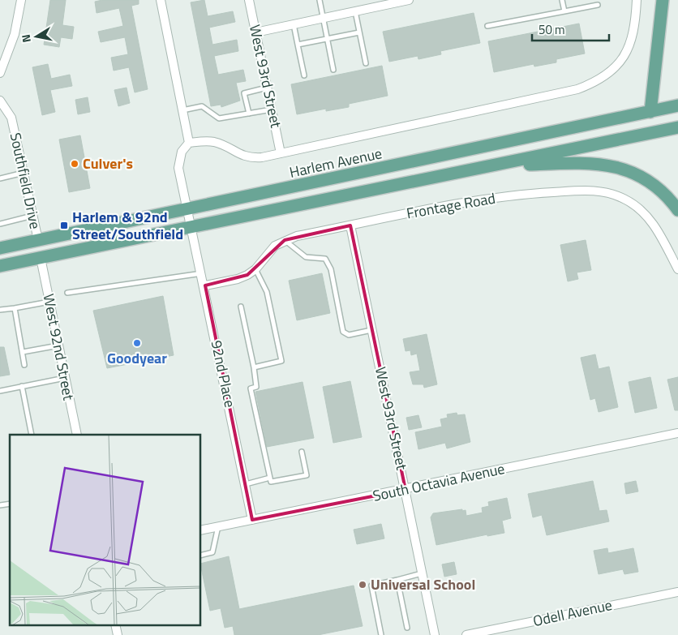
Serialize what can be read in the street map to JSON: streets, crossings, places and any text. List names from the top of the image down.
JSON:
{
  "streets": {
    "main road": ["Harlem Avenue"],
    "street": [
      "West 93rd Street",
      "Southfield Drive",
      "Frontage Road",
      "West 92nd Street",
      "92nd Place",
      "South Octavia Avenue",
      "Odell Avenue"
    ]
  },
  "crossings": [
    ["West 93rd Street", "Frontage Road"],
    ["West 93rd Street", "South Octavia Avenue"],
    ["Harlem Avenue", "Southfield Drive"],
    ["Harlem Avenue", "92nd Place"],
    ["Frontage Road", "92nd Place"],
    ["92nd Place", "South Octavia Avenue"]
  ],
  "places": {
    "other": ["Culver's", "Goodyear", "Universal School"],
    "transit": ["Harlem & 92nd Street/Southfield"]
  },
  "scale_bar": "50 m",
  "north": "left"
}
